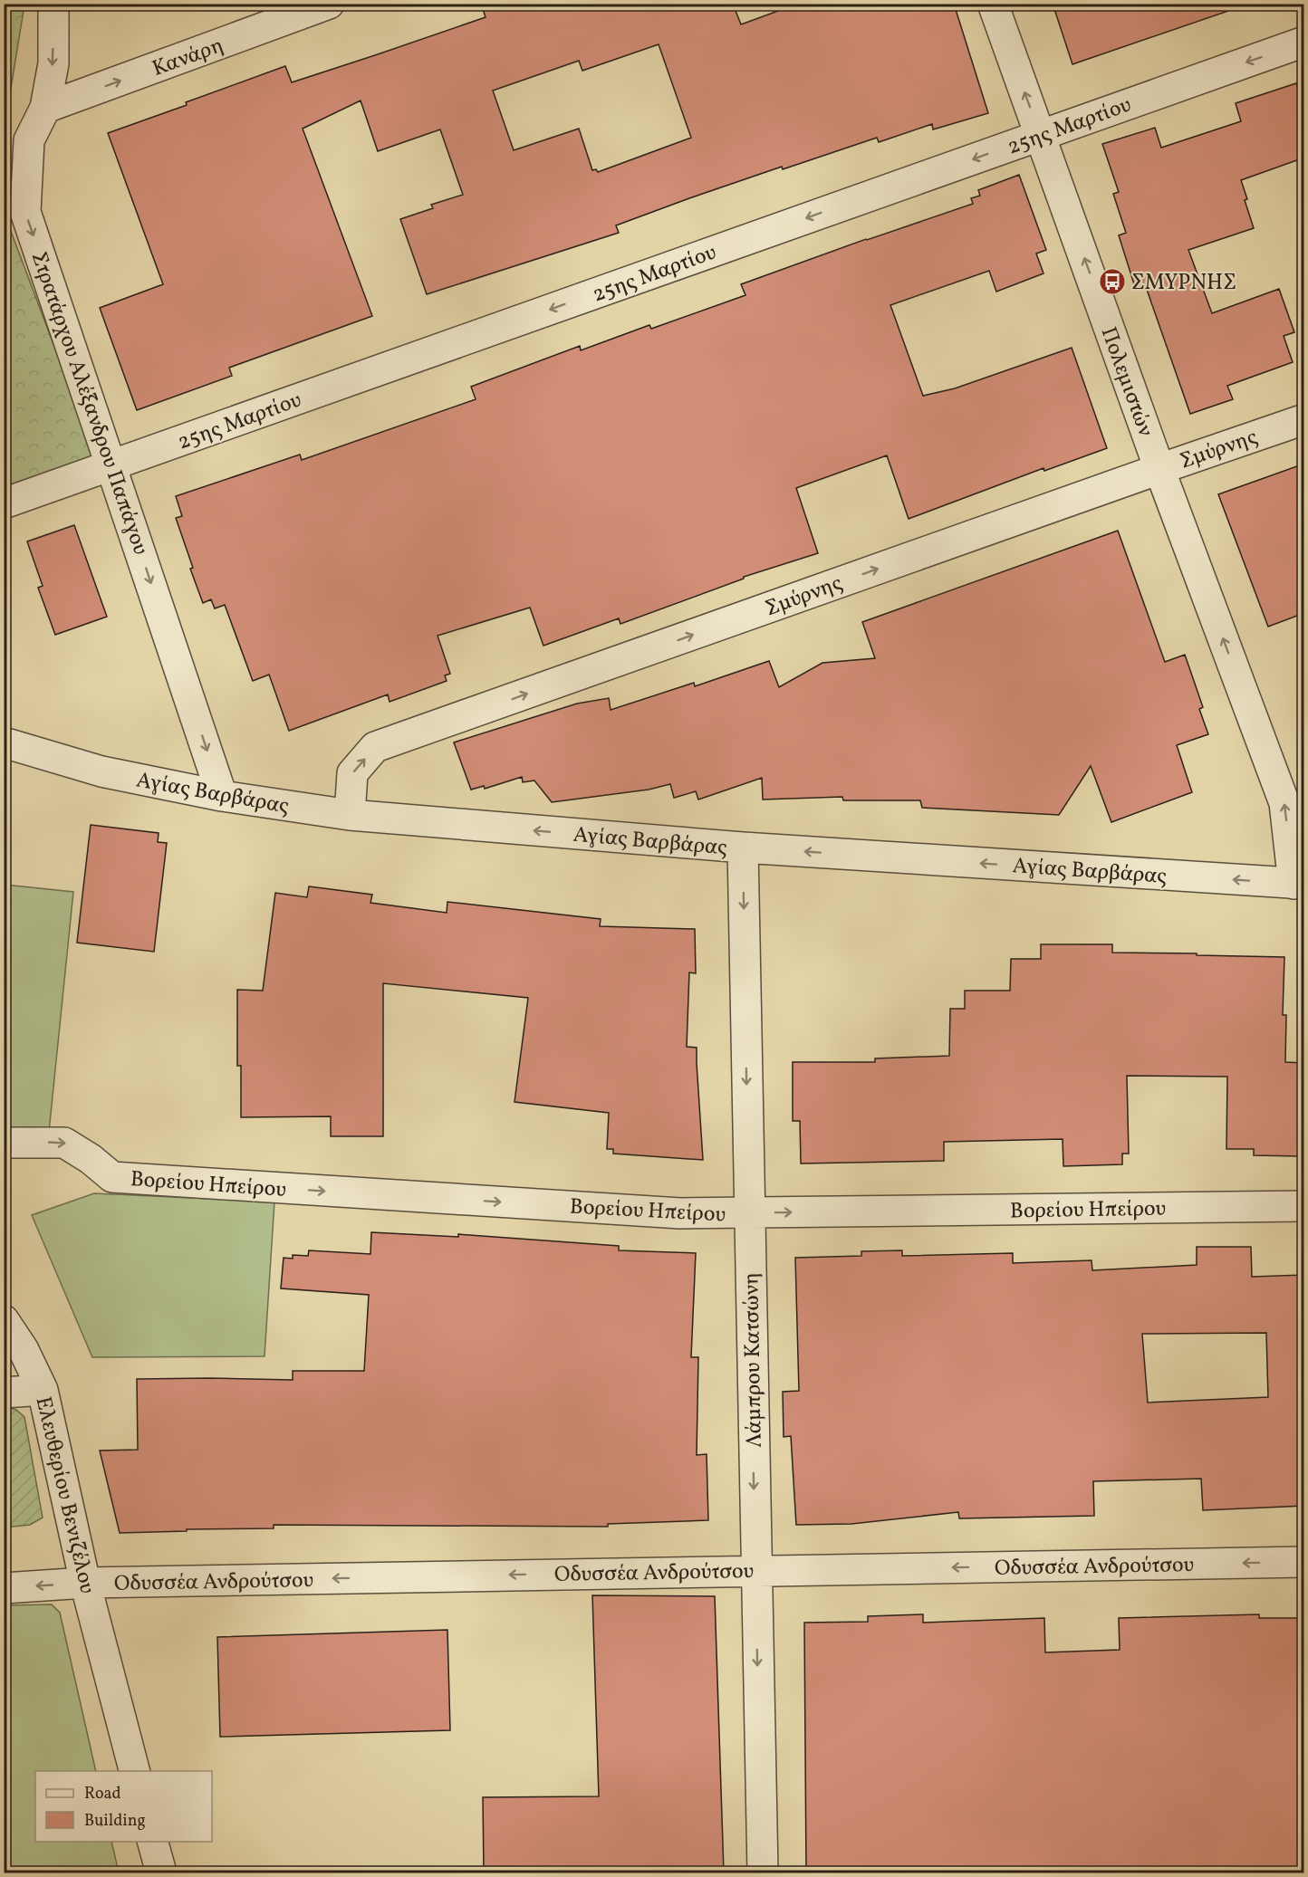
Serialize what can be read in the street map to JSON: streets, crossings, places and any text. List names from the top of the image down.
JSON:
{
  "streets": {
    "street": [
      "Κανάρη",
      "25ης Μαρτίου",
      "Πολεμιστών",
      "Στρατάρχου Αλέξανδρου Παπάγου",
      "Σμύρνης",
      "Αγίας Βαρβάρας",
      "Βορείου Ηπείρου",
      "Λάμπρου Κατσώνη",
      "Ελευθερίου Βενιζέλου",
      "Οδυσσέα Ανδρούτσου"
    ]
  },
  "crossings": [
    ["Κανάρη", "Στρατάρχου Αλέξανδρου Παπάγου"],
    ["25ης Μαρτίου", "Πολεμιστών"],
    ["25ης Μαρτίου", "Στρατάρχου Αλέξανδρου Παπάγου"],
    ["Πολεμιστών", "Σμύρνης"],
    ["Πολεμιστών", "Αγίας Βαρβάρας"],
    ["Στρατάρχου Αλέξανδρου Παπάγου", "Αγίας Βαρβάρας"],
    ["Σμύρνης", "Αγίας Βαρβάρας"],
    ["Αγίας Βαρβάρας", "Λάμπρου Κατσώνη"],
    ["Βορείου Ηπείρου", "Λάμπρου Κατσώνη"],
    ["Λάμπρου Κατσώνη", "Οδυσσέα Ανδρούτσου"],
    ["Ελευθερίου Βενιζέλου", "Οδυσσέα Ανδρούτσου"]
  ],
  "one_way": [
    "Κανάρη",
    "25ης Μαρτίου",
    "Πολεμιστών",
    "Στρατάρχου Αλέξανδρου Παπάγου",
    "Σμύρνης",
    "Αγίας Βαρβάρας",
    "Βορείου Ηπείρου",
    "Λάμπρου Κατσώνη",
    "Οδυσσέα Ανδρούτσου"
  ],
  "places": {
    "bus stop": ["ΣΜΥΡΝΗΣ"]
  },
  "legend": ["Road", "Building"]
}
